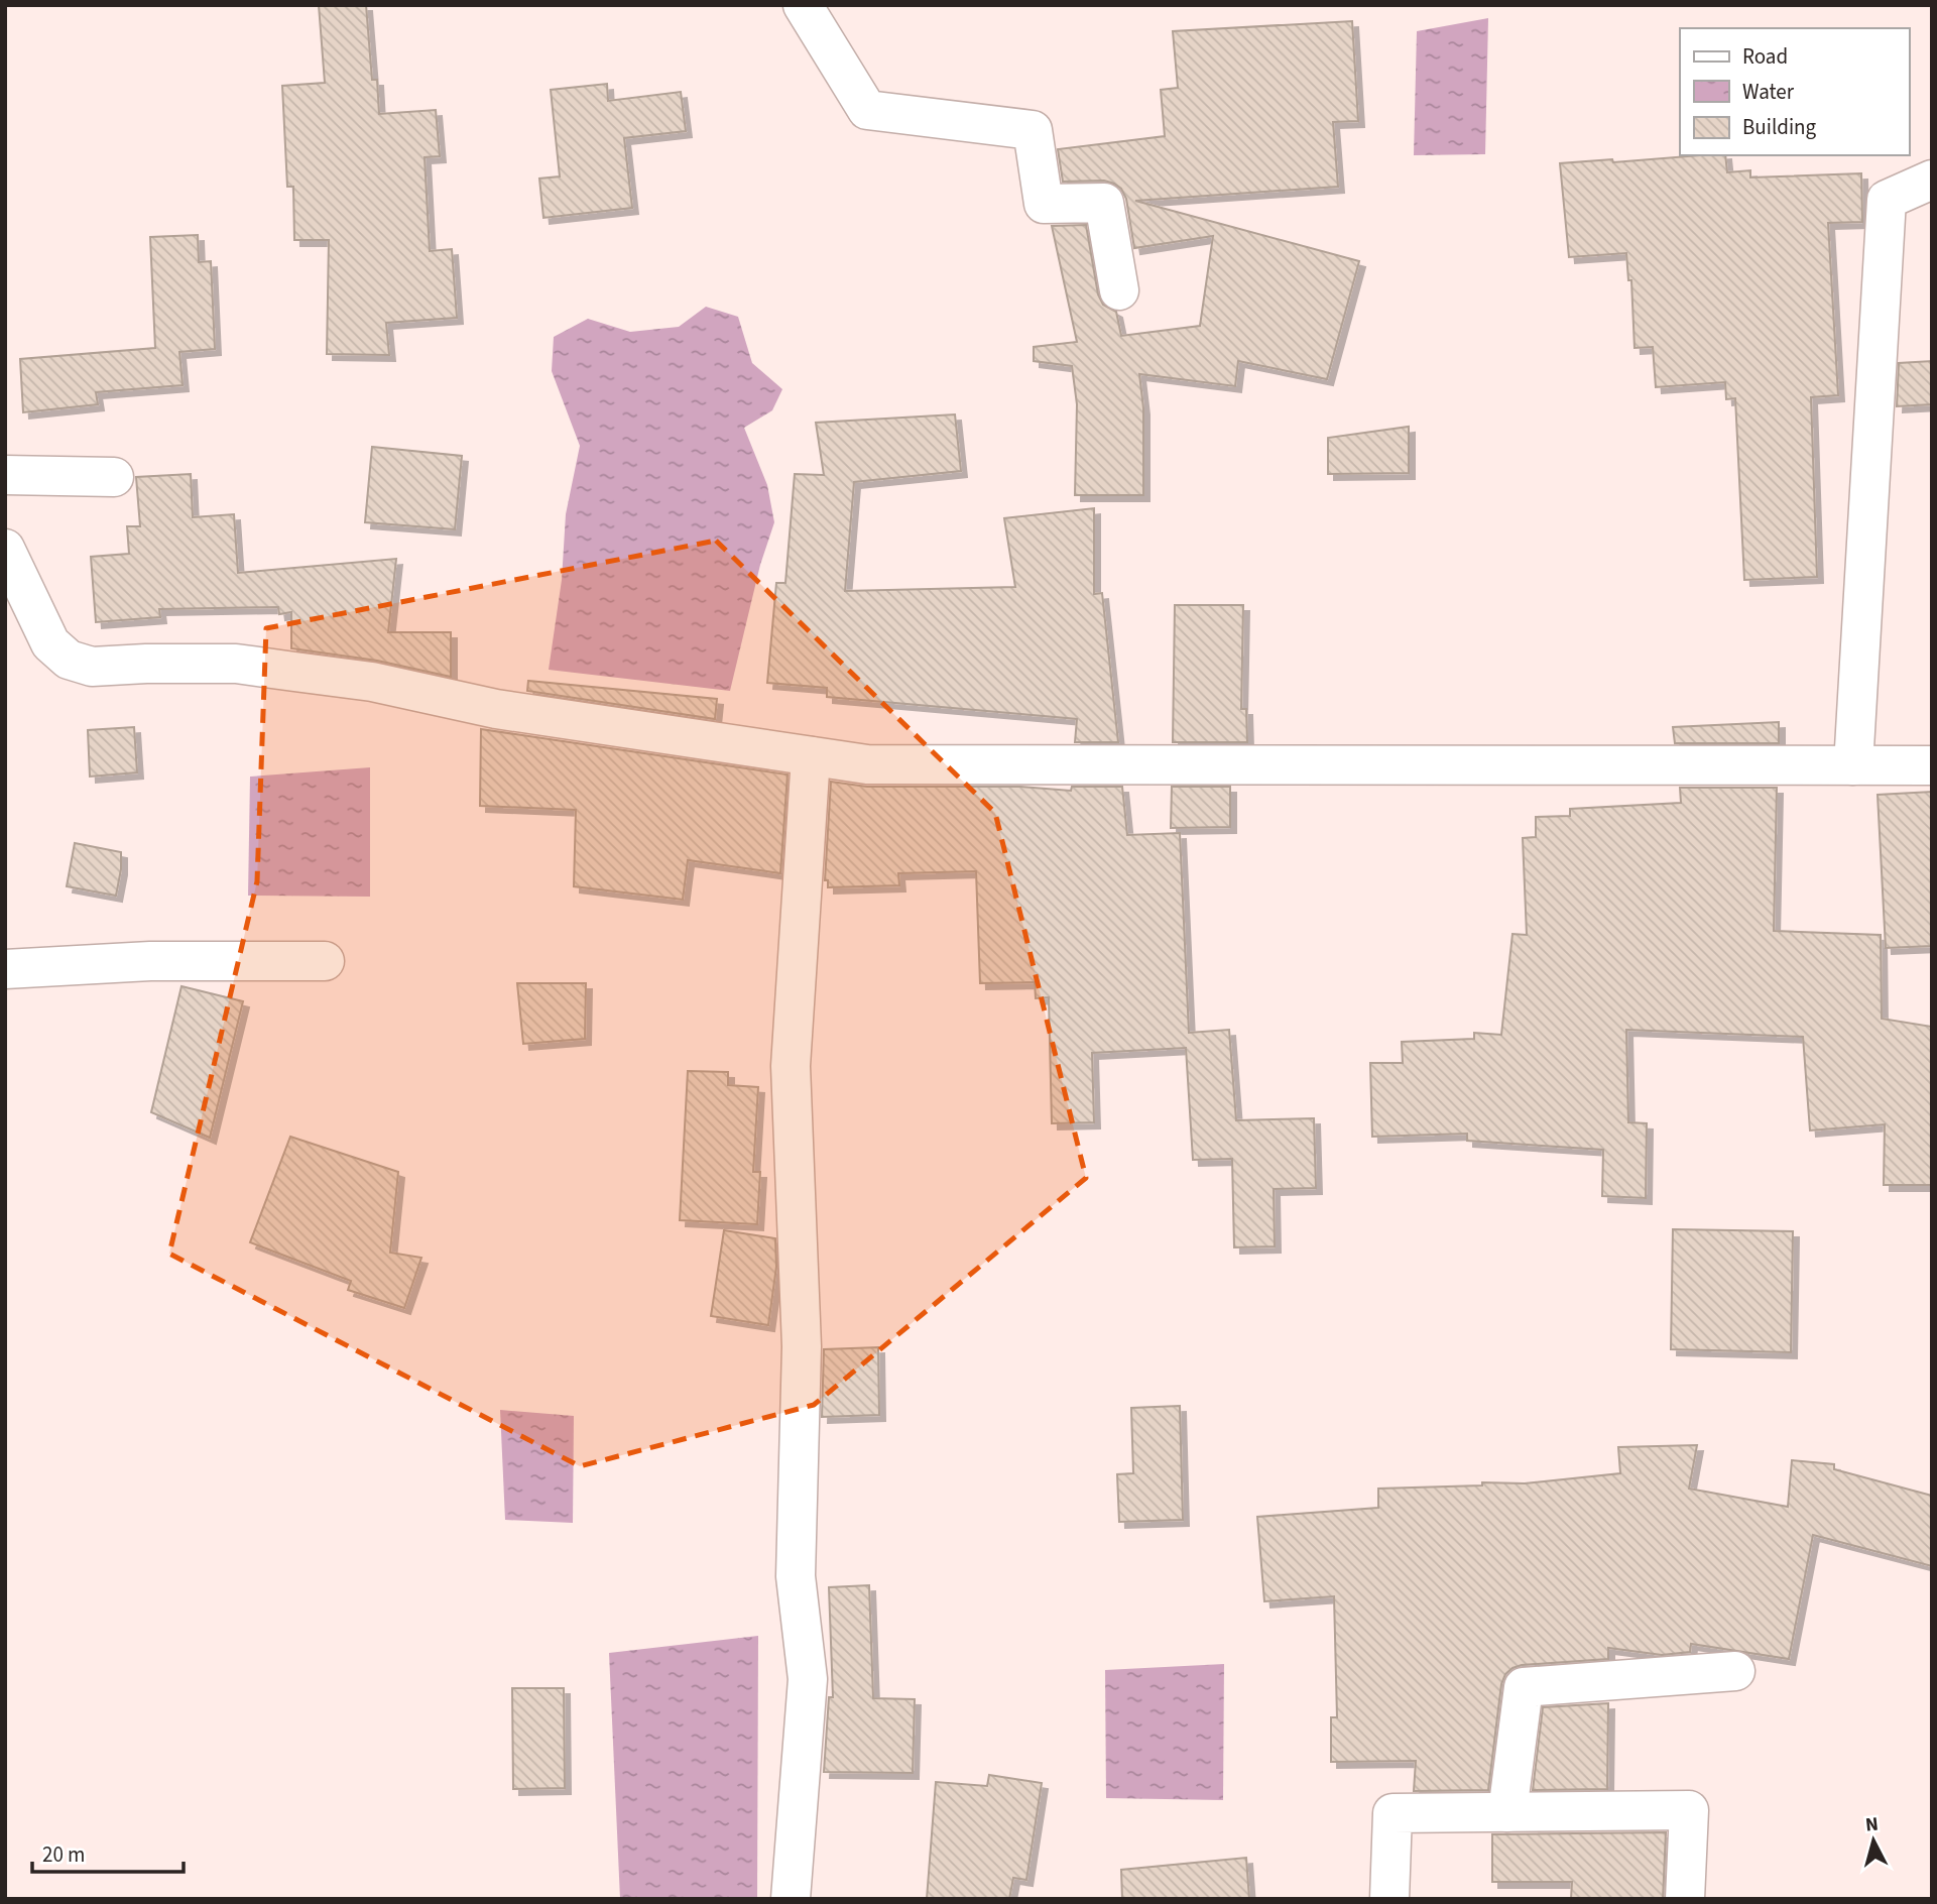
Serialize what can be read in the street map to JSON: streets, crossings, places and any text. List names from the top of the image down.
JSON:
{
  "legend": ["Road", "Water", "Building"],
  "scale_bar": "20 m",
  "north": "top"
}
